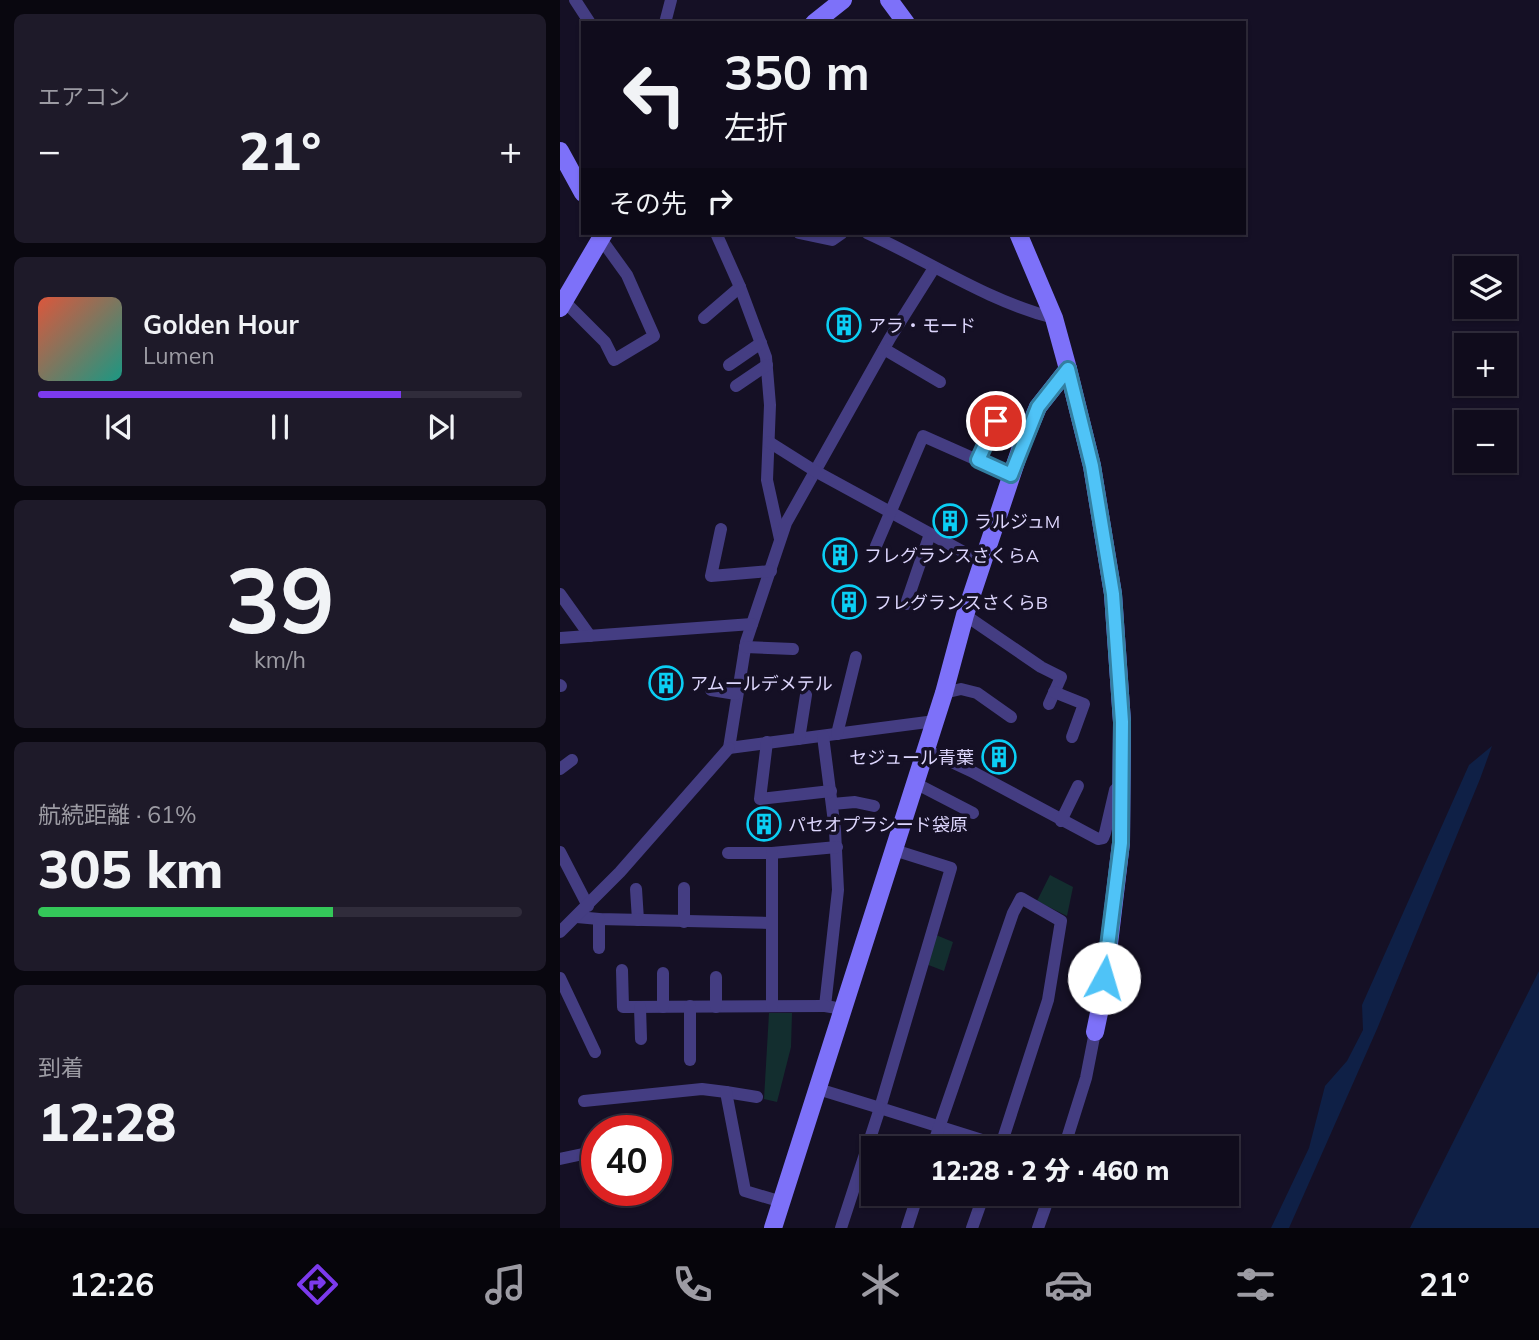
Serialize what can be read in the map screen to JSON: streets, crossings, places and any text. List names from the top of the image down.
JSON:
{
  "places": {
    "building": [
      "アラ・モード",
      "ラルジュM",
      "フレグランスさくらA",
      "フレグランスさくらB",
      "アムールデメテル",
      "セジュール青葉",
      "パセオプラシード袋原"
    ]
  },
  "page": {
    "tile": [
      "エアコン",
      ["39", "km/h"],
      ["航続距離 · 61%", "305 km"],
      ["到着", "12:28"]
    ],
    "turn": ["350 m", "左折"],
    "heat": ["−", "21°", "+"],
    "then": "その先",
    "map_buttons": ["+", "−"],
    "song": ["Golden Hour", "Lumen"],
    "limit": "40",
    "trip": "12:28 · 2 分 · 460 m",
    "tabs": ["12:26", "21°"]
  }
}
